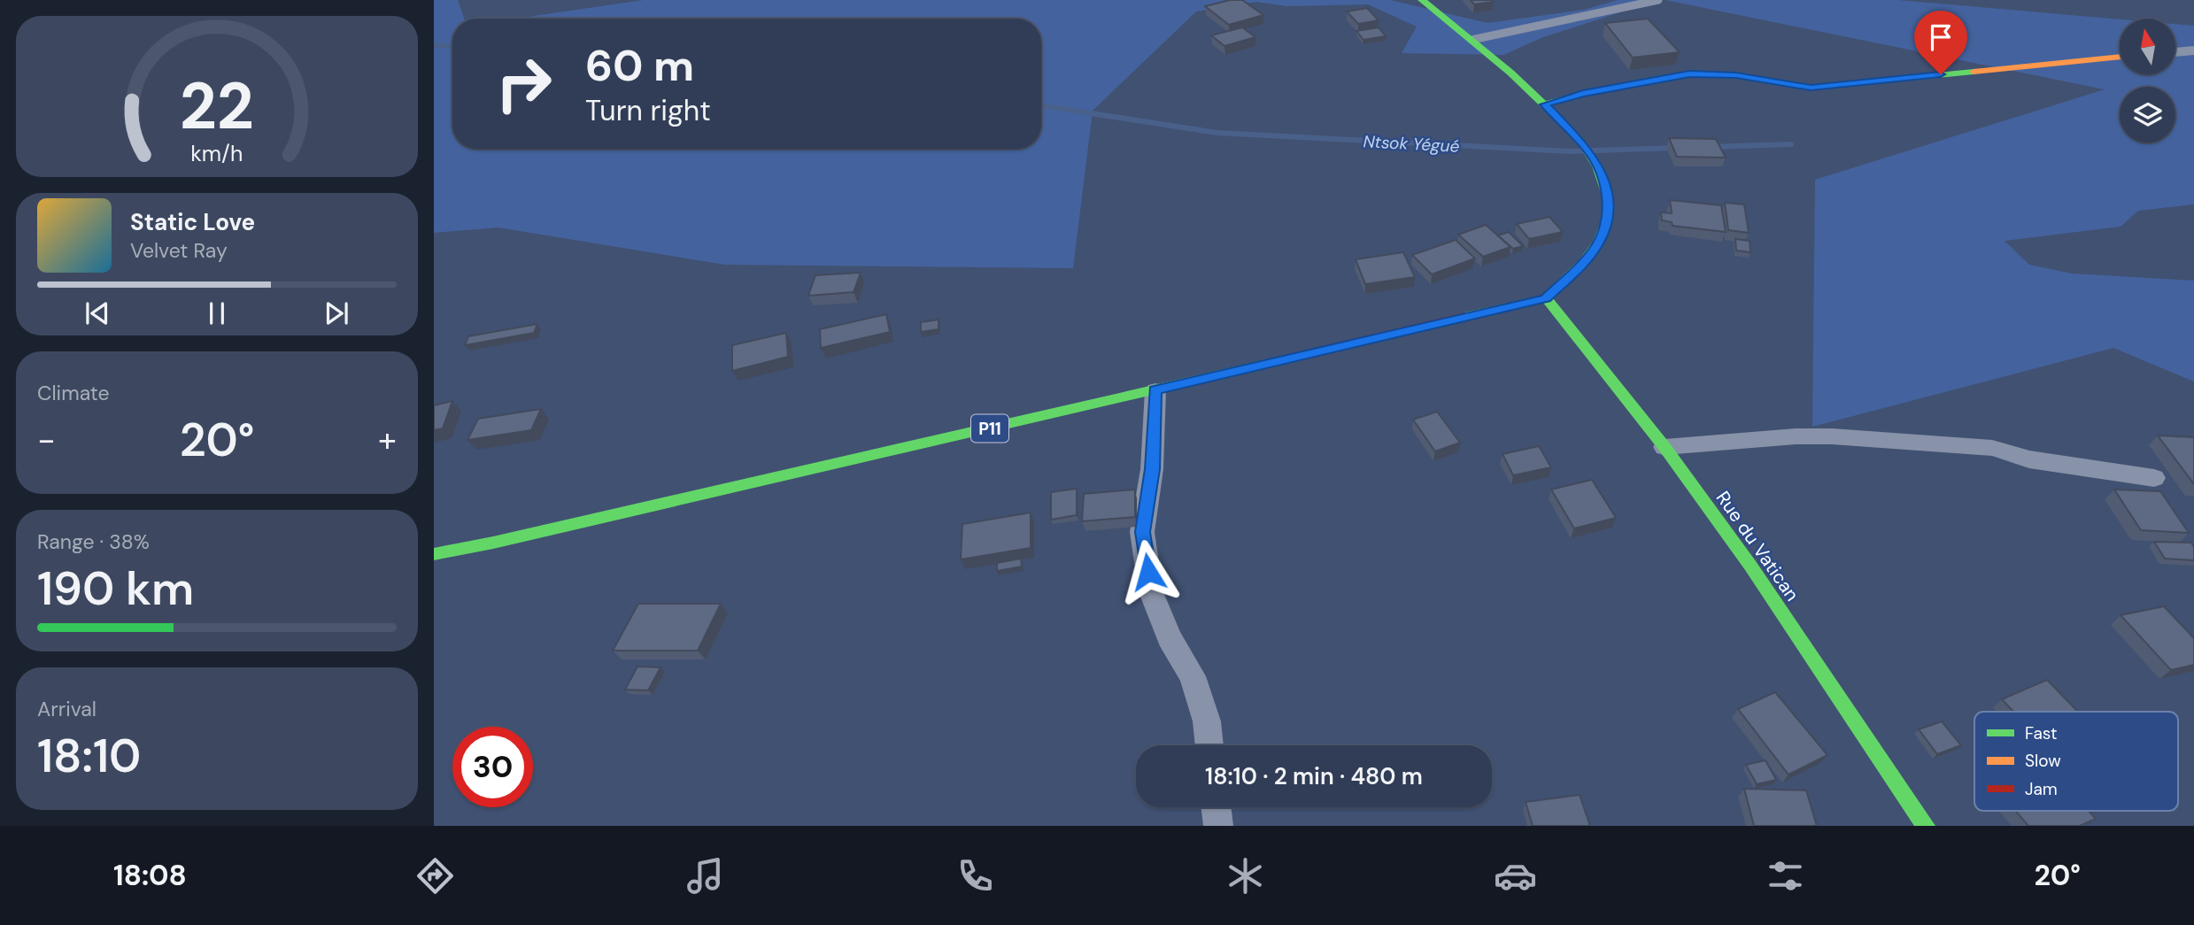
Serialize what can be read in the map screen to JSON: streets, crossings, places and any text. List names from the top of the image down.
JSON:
{
  "streets": {
    "main road": ["P11", "Rue du Vatican"]
  },
  "crossings": [
    ["P11", "Rue du Vatican"]
  ],
  "water": ["Ntsok Yégué"],
  "legend": ["Fast", "Slow", "Jam"],
  "north": "top",
  "page": {
    "turn": ["60 m", "Turn right"],
    "song": ["Static Love", "Velvet Ray"],
    "tile": [
      "Climate",
      ["Range · 38%", "190 km"],
      ["Arrival", "18:10"]
    ],
    "heat": ["−", "20°", "+"],
    "limit": "30",
    "trip": "18:10 · 2 min · 480 m",
    "tabs": ["18:08", "20°"],
    "gauge": ["22", "km/h"]
  }
}
